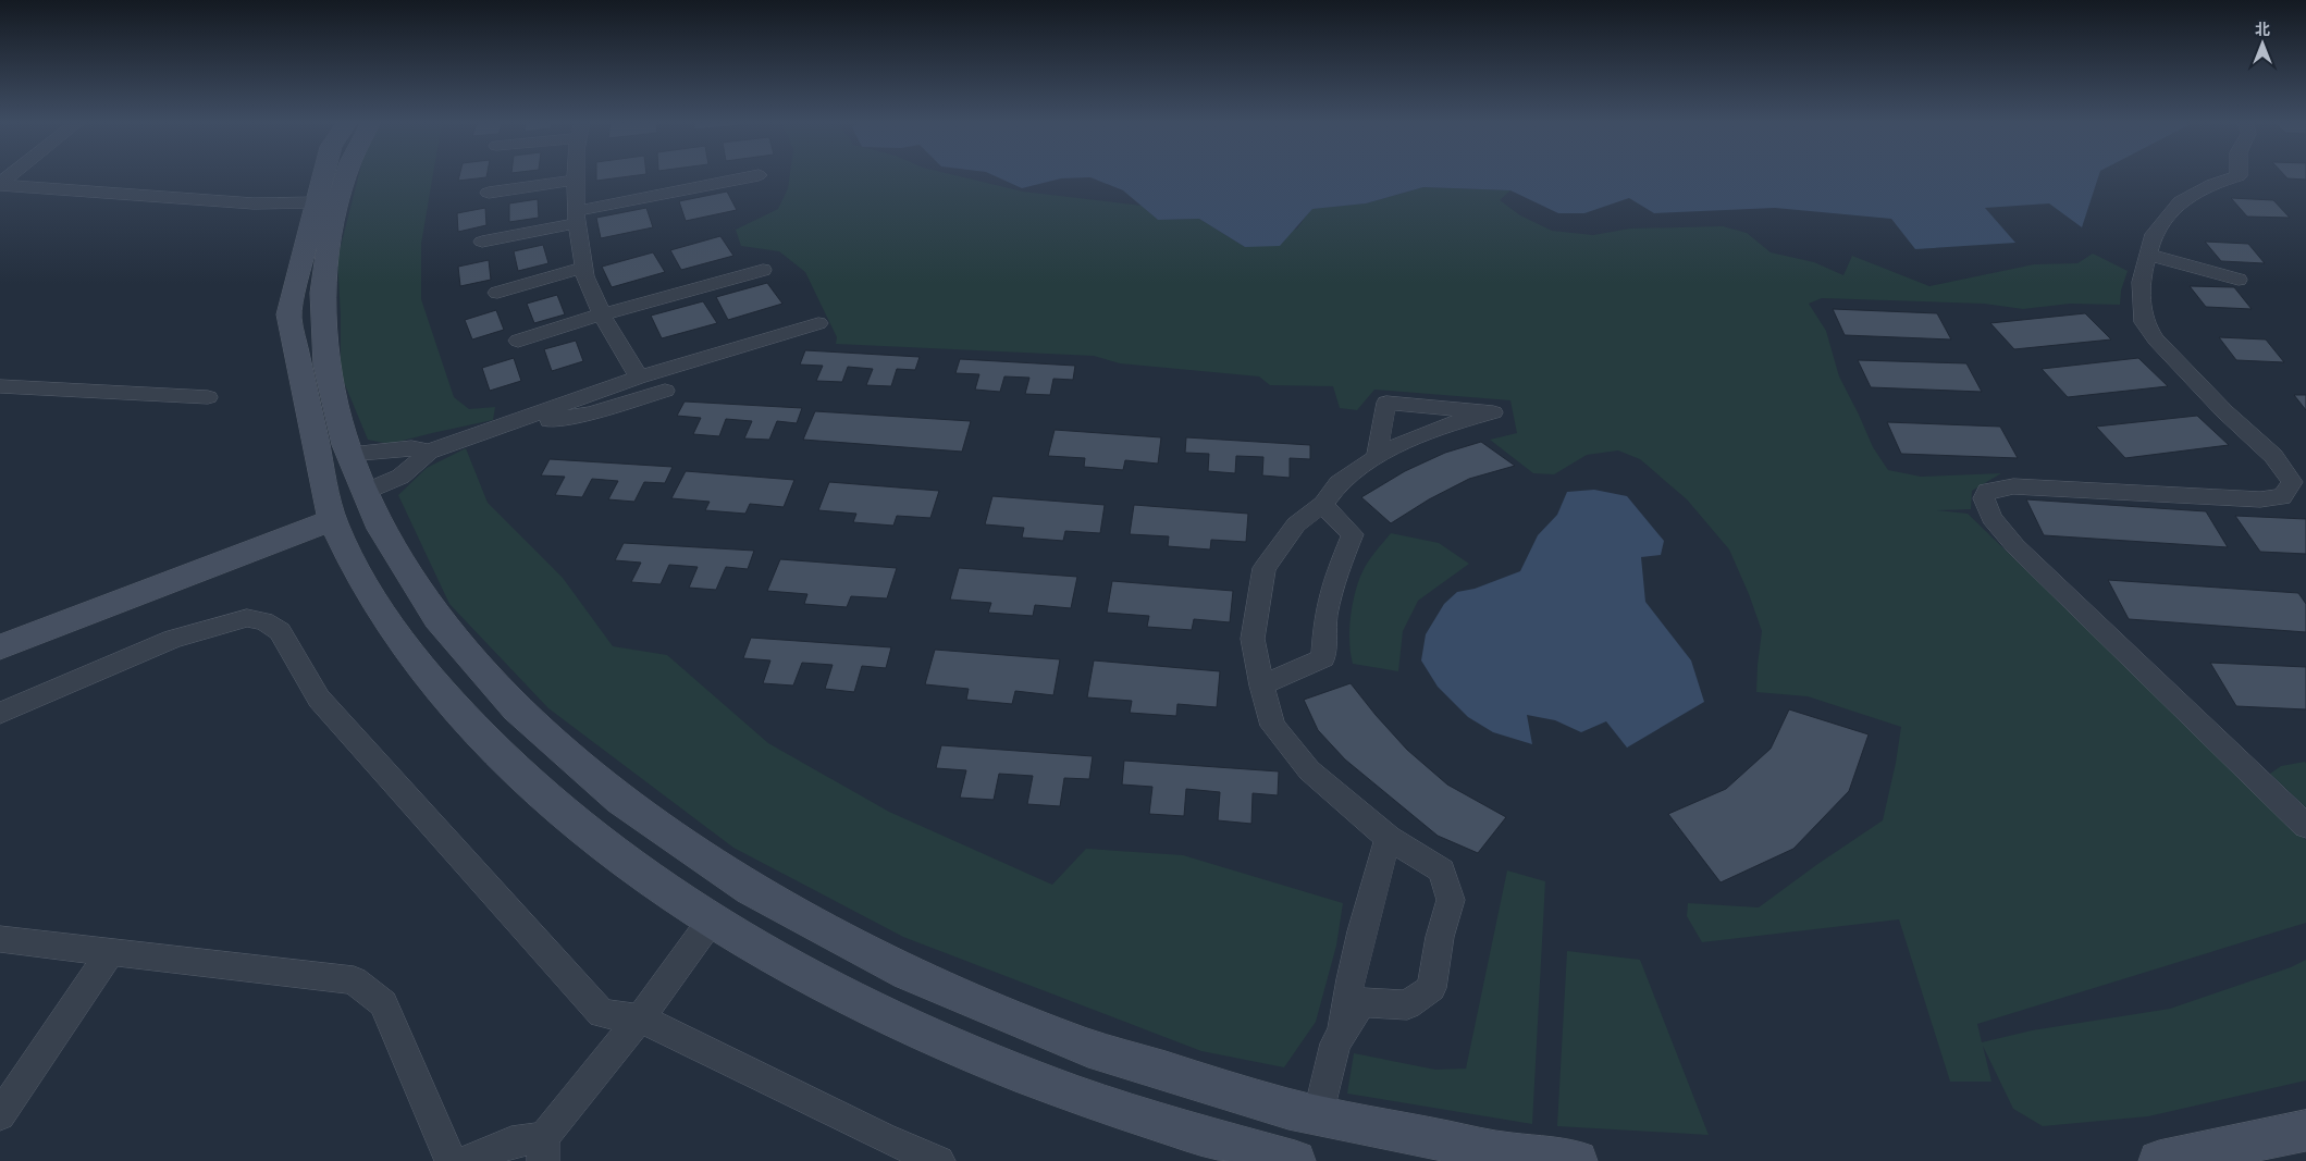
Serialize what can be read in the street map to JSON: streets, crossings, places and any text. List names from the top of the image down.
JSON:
{
  "north": "top"
}
